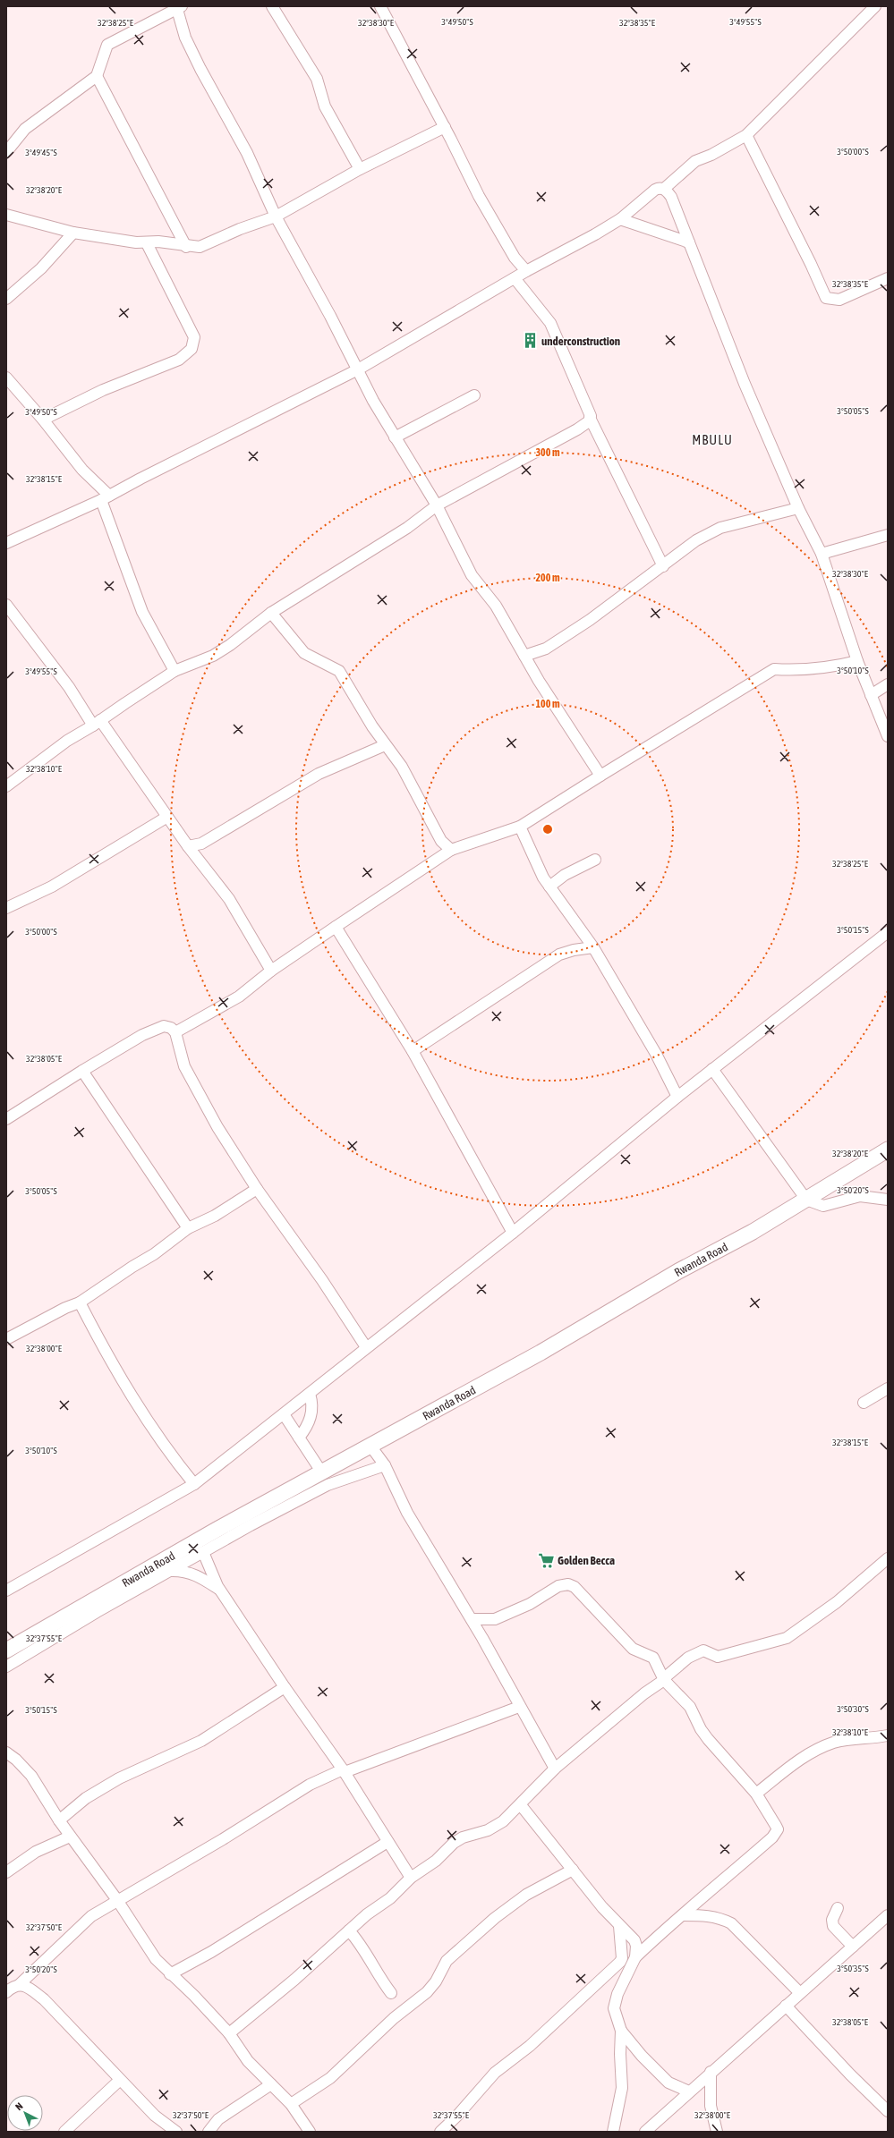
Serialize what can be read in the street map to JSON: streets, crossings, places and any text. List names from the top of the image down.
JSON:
{
  "streets": {
    "highway": ["Rwanda Road"]
  },
  "districts": ["MBULU"],
  "places": {
    "building": ["underconstruction"],
    "supermarket": ["Golden Becca"]
  },
  "north": "top left",
  "coordinates": [
    "3°49'50\"S",
    "3°49'55\"S",
    "32°38'25\"E",
    "32°38'30\"E",
    "32°38'35\"E",
    "3°50'00\"S",
    "3°49'45\"S",
    "32°38'20\"E",
    "3°50'05\"S",
    "32°38'15\"E",
    "3°50'10\"S",
    "32°38'10\"E",
    "3°50'15\"S",
    "32°38'05\"E",
    "3°50'20\"S",
    "32°38'00\"E",
    "32°37'55\"E",
    "3°50'30\"S",
    "32°37'50\"E",
    "3°50'35\"S"
  ],
  "rings": ["300 m", "200 m", "100 m"]
}
